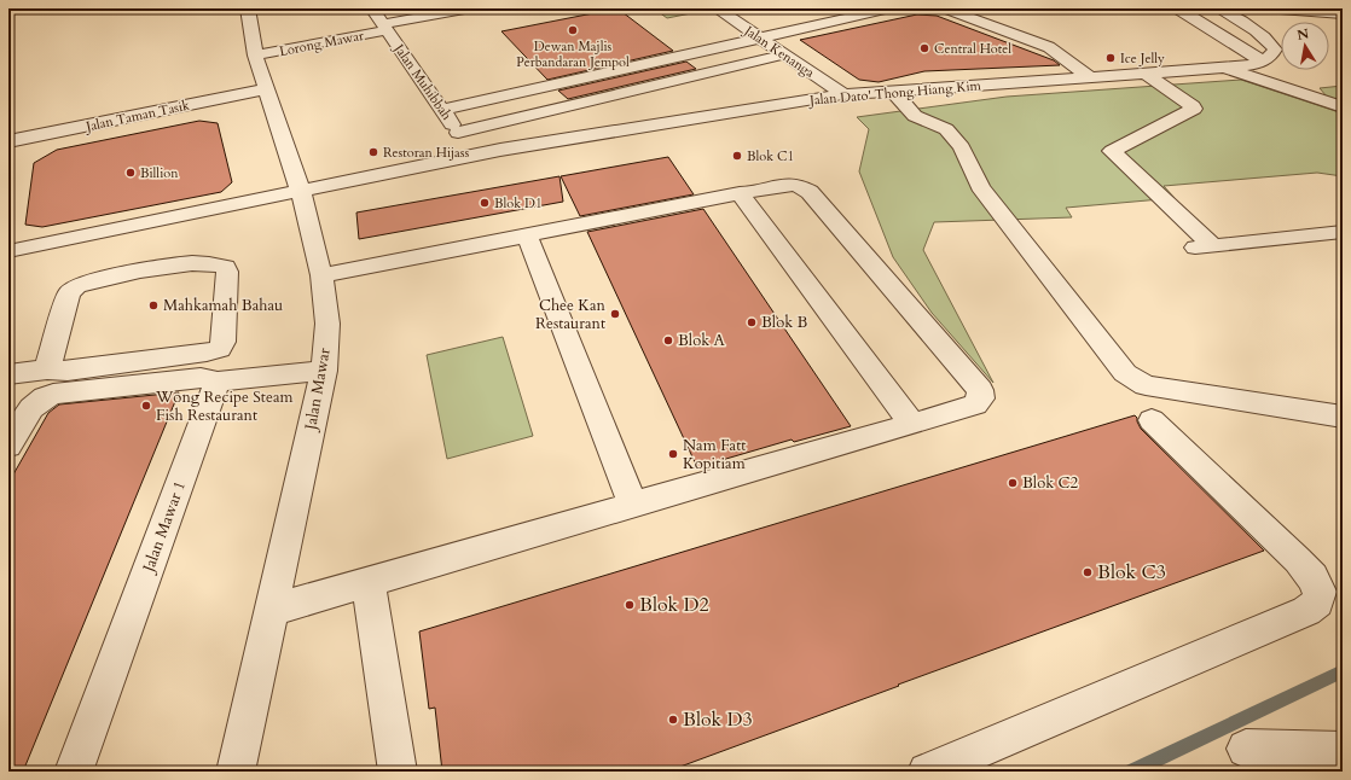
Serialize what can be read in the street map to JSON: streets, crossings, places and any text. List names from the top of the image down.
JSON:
{
  "streets": {
    "street": [
      "Lorong Mawar",
      "Jalan Kenanga",
      "Jalan Muhibbah",
      "Jalan Dato' Thong Hiang Kim",
      "Jalan Taman Tasik",
      "Jalan Mawar",
      "Jalan Mawar 1"
    ]
  },
  "crossings": [
    ["Lorong Mawar", "Jalan Muhibbah"],
    ["Lorong Mawar", "Jalan Mawar"],
    ["Jalan Kenanga", "Jalan Dato' Thong Hiang Kim"],
    ["Jalan Muhibbah", "Jalan Dato' Thong Hiang Kim"],
    ["Jalan Dato' Thong Hiang Kim", "Jalan Mawar"],
    ["Jalan Taman Tasik", "Jalan Mawar"]
  ],
  "places": [
    "Dewan Majlis Perbandaran Jempol",
    "Central Hotel",
    "Ice Jelly",
    "Restoran Hijass",
    "Blok C1",
    "Billion",
    "Blok D1",
    "Mahkamah Bahau",
    "Chee Kan Restaurant",
    "Blok B",
    "Blok A",
    "Wong Recipe Steam Fish Restaurant",
    "Nam Fatt Kopitiam",
    "Blok C2",
    "Blok C3",
    "Blok D2",
    "Blok D3"
  ],
  "north": "top"
}
